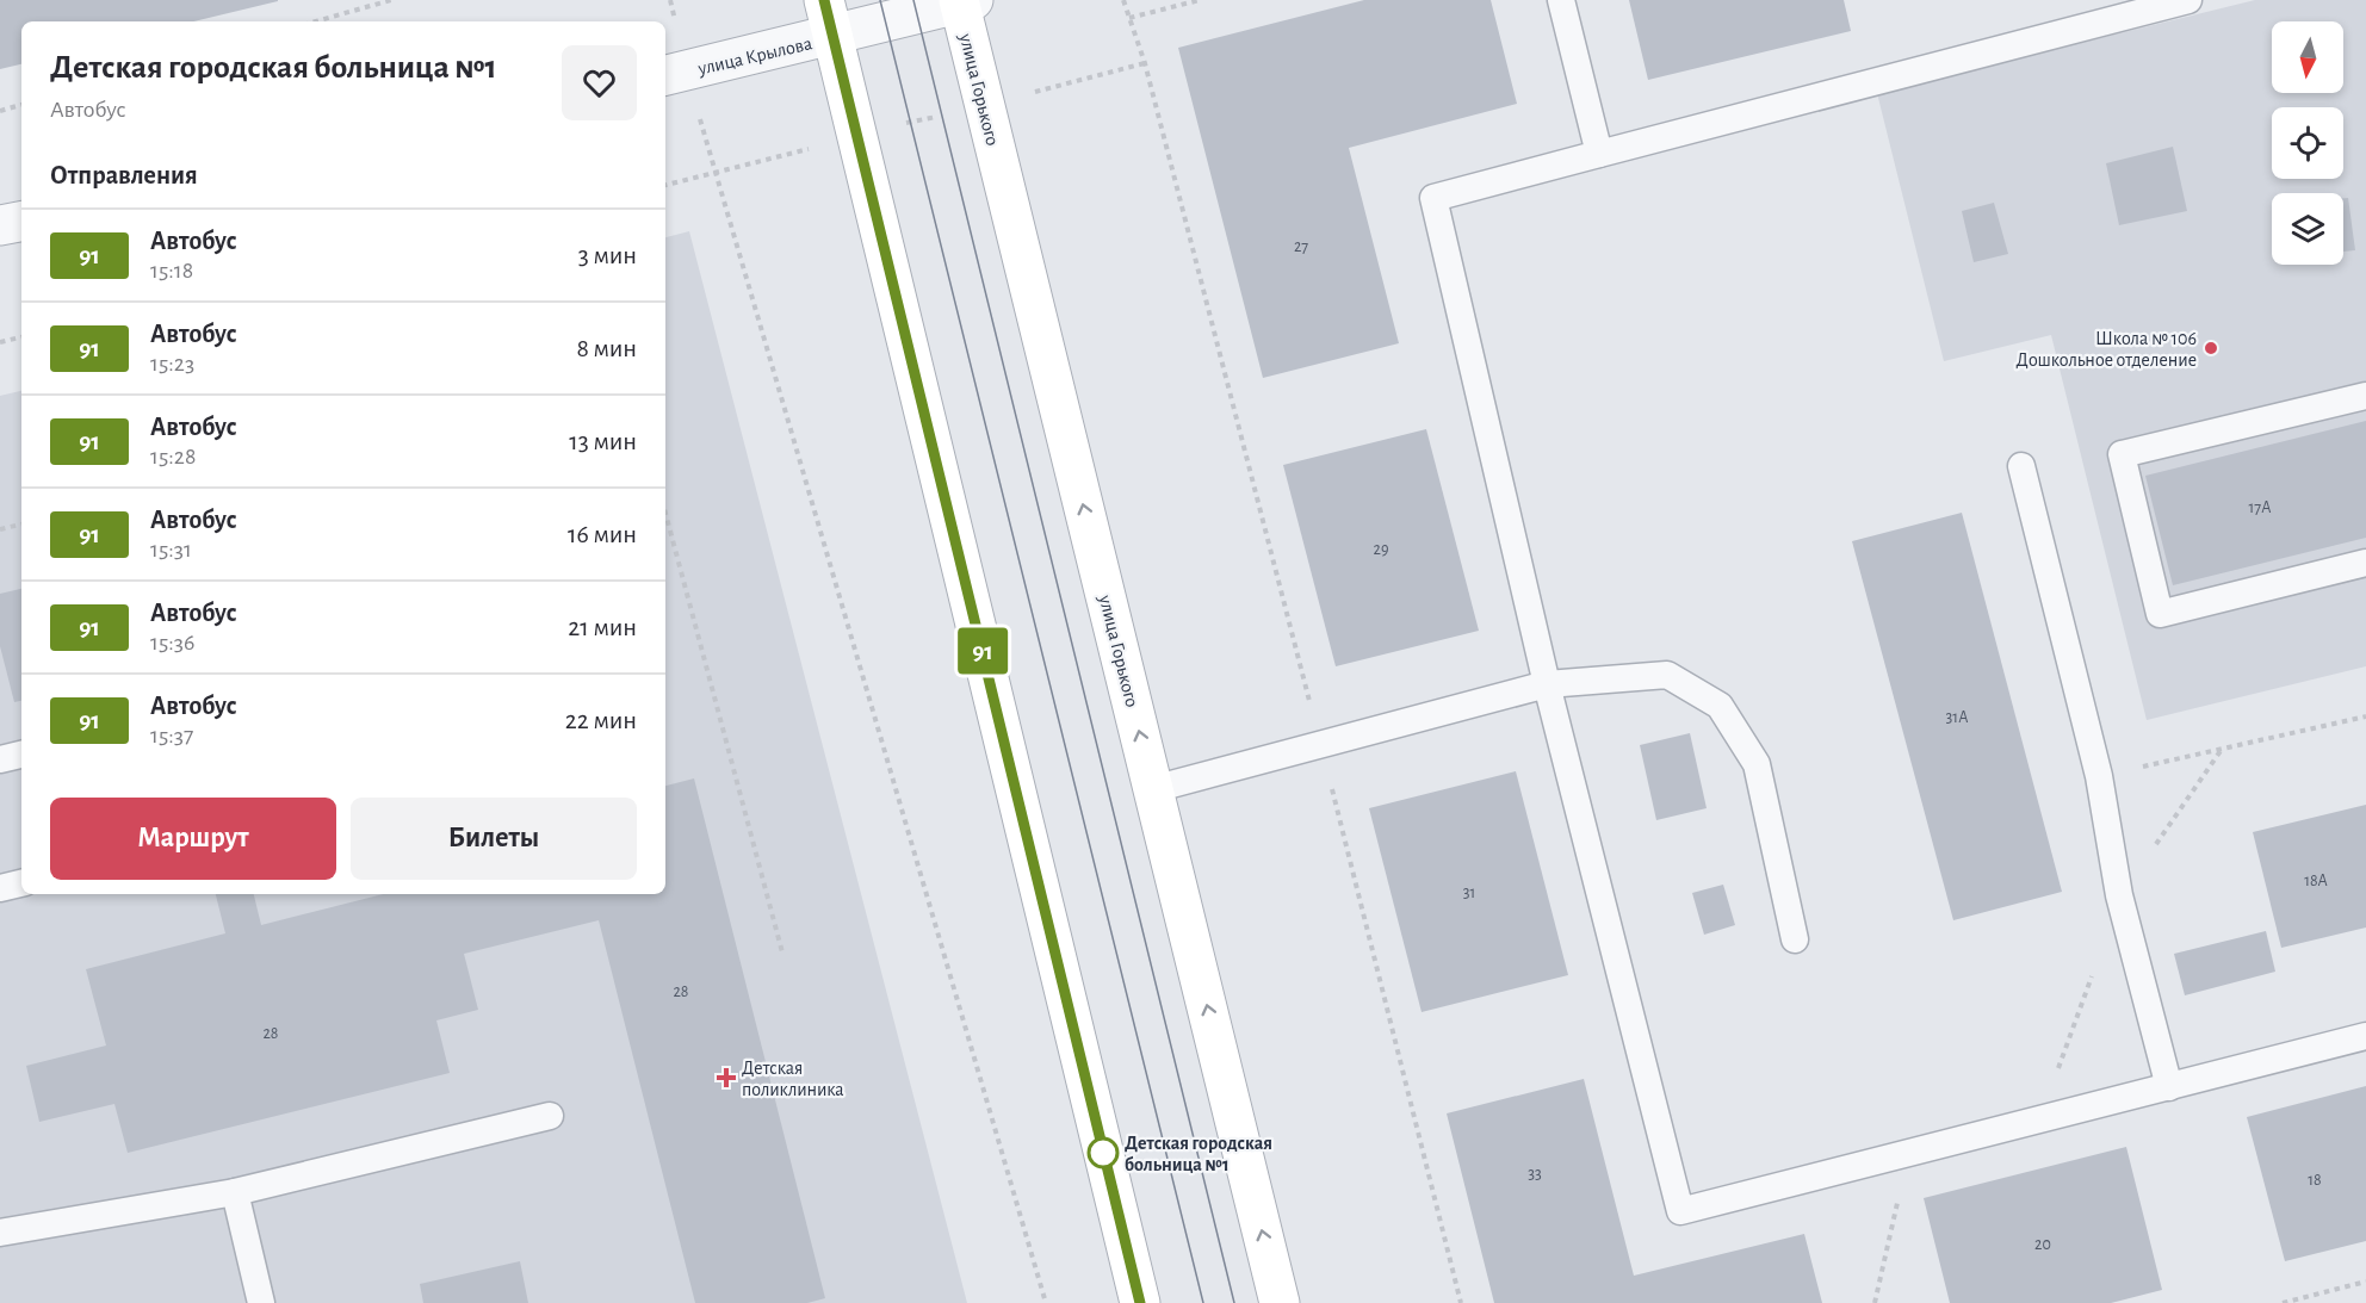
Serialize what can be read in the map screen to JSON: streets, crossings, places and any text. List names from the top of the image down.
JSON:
{
  "streets": {
    "main road": ["улица Горького"],
    "street": ["улица Крылова"]
  },
  "crossings": [
    ["улица Крылова", "улица Горького"]
  ],
  "places": {
    "other": ["Школа № 106 Дошкольное отделение", "Детская городская больница №1"],
    "health": ["Детская поликлиника"]
  },
  "lines": ["bus line 91"],
  "house_numbers": [
    "27",
    "17А",
    "29",
    "31А",
    "18А",
    "31",
    "28",
    "28",
    "33",
    "18",
    "20"
  ],
  "north": "bottom",
  "page": {
    "on_map": "91",
    "heading": [
      ["Детская городская больница №1", "Автобус"],
      "Отправления"
    ],
    "list": [
      {
        "mark": "91",
        "name": "Автобус",
        "note": "15:18",
        "value": "3 мин"
      },
      {
        "mark": "91",
        "name": "Автобус",
        "note": "15:23",
        "value": "8 мин"
      },
      {
        "mark": "91",
        "name": "Автобус",
        "note": "15:28",
        "value": "13 мин"
      },
      {
        "mark": "91",
        "name": "Автобус",
        "note": "15:31",
        "value": "16 мин"
      },
      {
        "mark": "91",
        "name": "Автобус",
        "note": "15:36",
        "value": "21 мин"
      },
      {
        "mark": "91",
        "name": "Автобус",
        "note": "15:37",
        "value": "22 мин"
      }
    ],
    "buttons": ["Маршрут", "Билеты"]
  }
}
